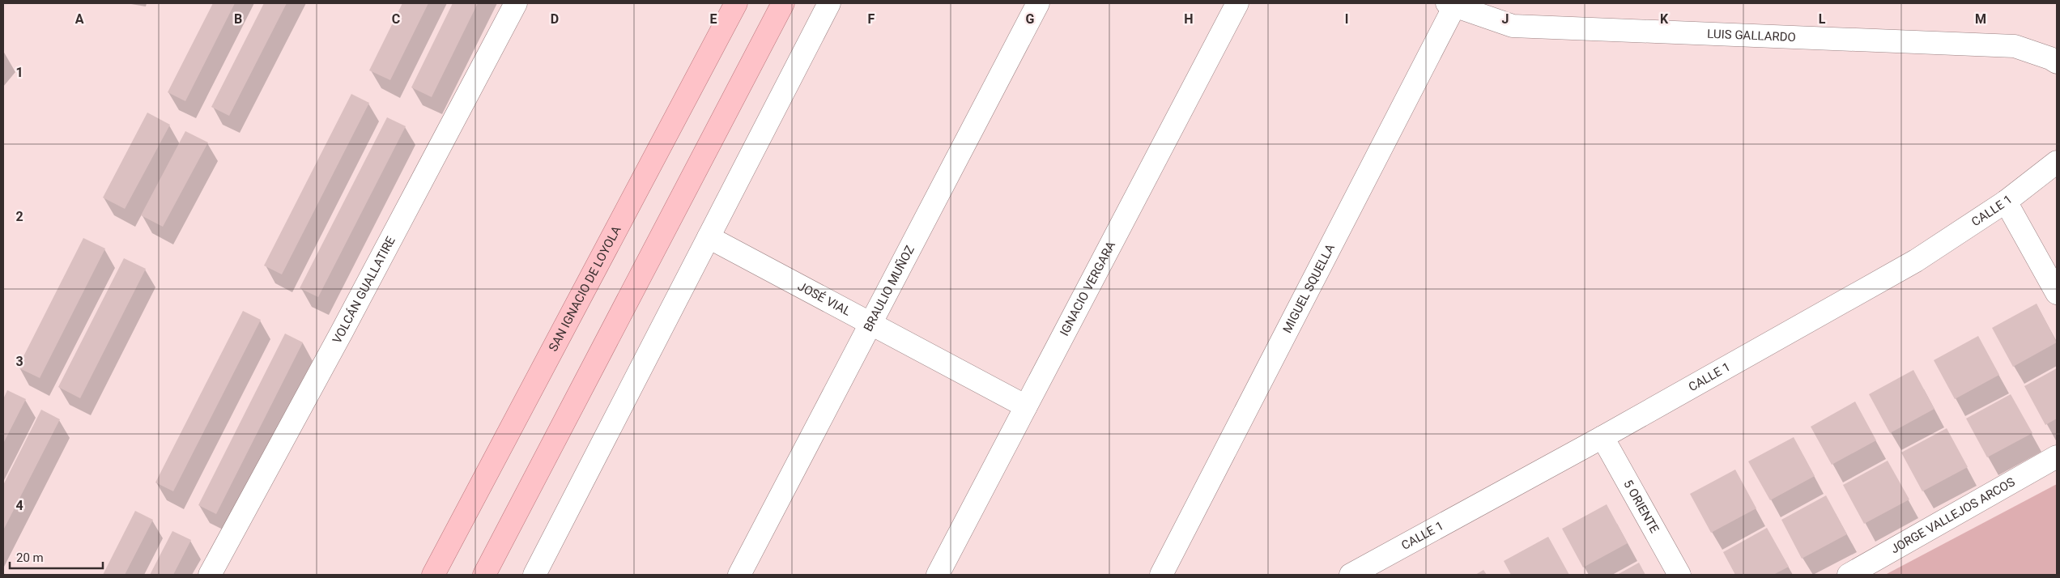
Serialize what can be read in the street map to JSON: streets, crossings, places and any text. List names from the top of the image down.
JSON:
{
  "streets": {
    "main road": ["SAN IGNACIO DE LOYOLA"],
    "street": [
      "LUIS GALLARDO",
      "CALLE 1",
      "BRAULIO MUÑOZ",
      "IGNACIO VERGARA",
      "MIGUEL SQUELLA",
      "VOLCÁN GUALLATIRE",
      "JOSÉ VIAL",
      "5 ORIENTE",
      "JORGE VALLEJOS ARCOS"
    ]
  },
  "crossings": [
    ["LUIS GALLARDO", "MIGUEL SQUELLA"],
    ["CALLE 1", "5 ORIENTE"],
    ["BRAULIO MUÑOZ", "JOSÉ VIAL"],
    ["IGNACIO VERGARA", "JOSÉ VIAL"]
  ],
  "scale_bar": "20 m",
  "grid": {
    "columns": [
      "A",
      "B",
      "C",
      "D",
      "E",
      "F",
      "G",
      "H",
      "I",
      "J",
      "K",
      "L",
      "M"
    ],
    "rows": [
      "1",
      "2",
      "3",
      "4"
    ]
  }
}
